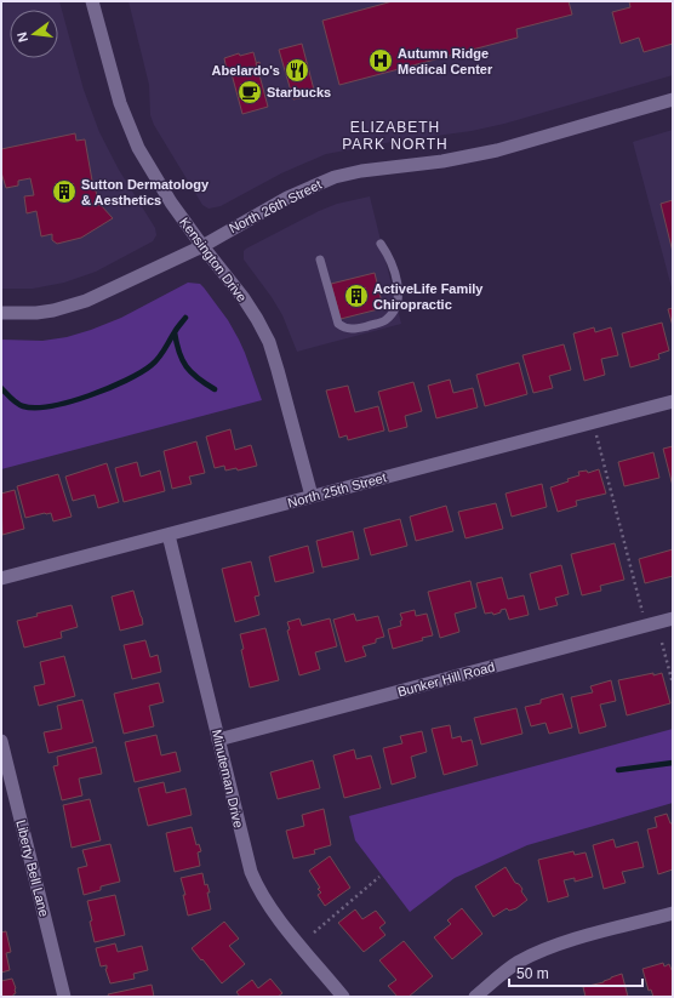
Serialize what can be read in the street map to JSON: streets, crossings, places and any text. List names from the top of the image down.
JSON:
{
  "streets": {
    "street": [
      "North 26th Street",
      "Kensington Drive",
      "North 25th Street",
      "Bunker Hill Road",
      "Minuteman Drive",
      "Liberty Bell Lane"
    ]
  },
  "crossings": [
    ["North 26th Street", "Kensington Drive"],
    ["Kensington Drive", "North 25th Street"],
    ["North 25th Street", "Minuteman Drive"],
    ["Bunker Hill Road", "Minuteman Drive"]
  ],
  "districts": ["ELIZABETH PARK NORTH"],
  "places": {
    "hospital": ["Autumn Ridge Medical Center"],
    "restaurant": ["Abelardo's"],
    "cafe": ["Starbucks"],
    "building": ["Sutton Dermatology & Aesthetics", "ActiveLife Family Chiropractic"]
  },
  "scale_bar": "50 m",
  "north": "left"
}
